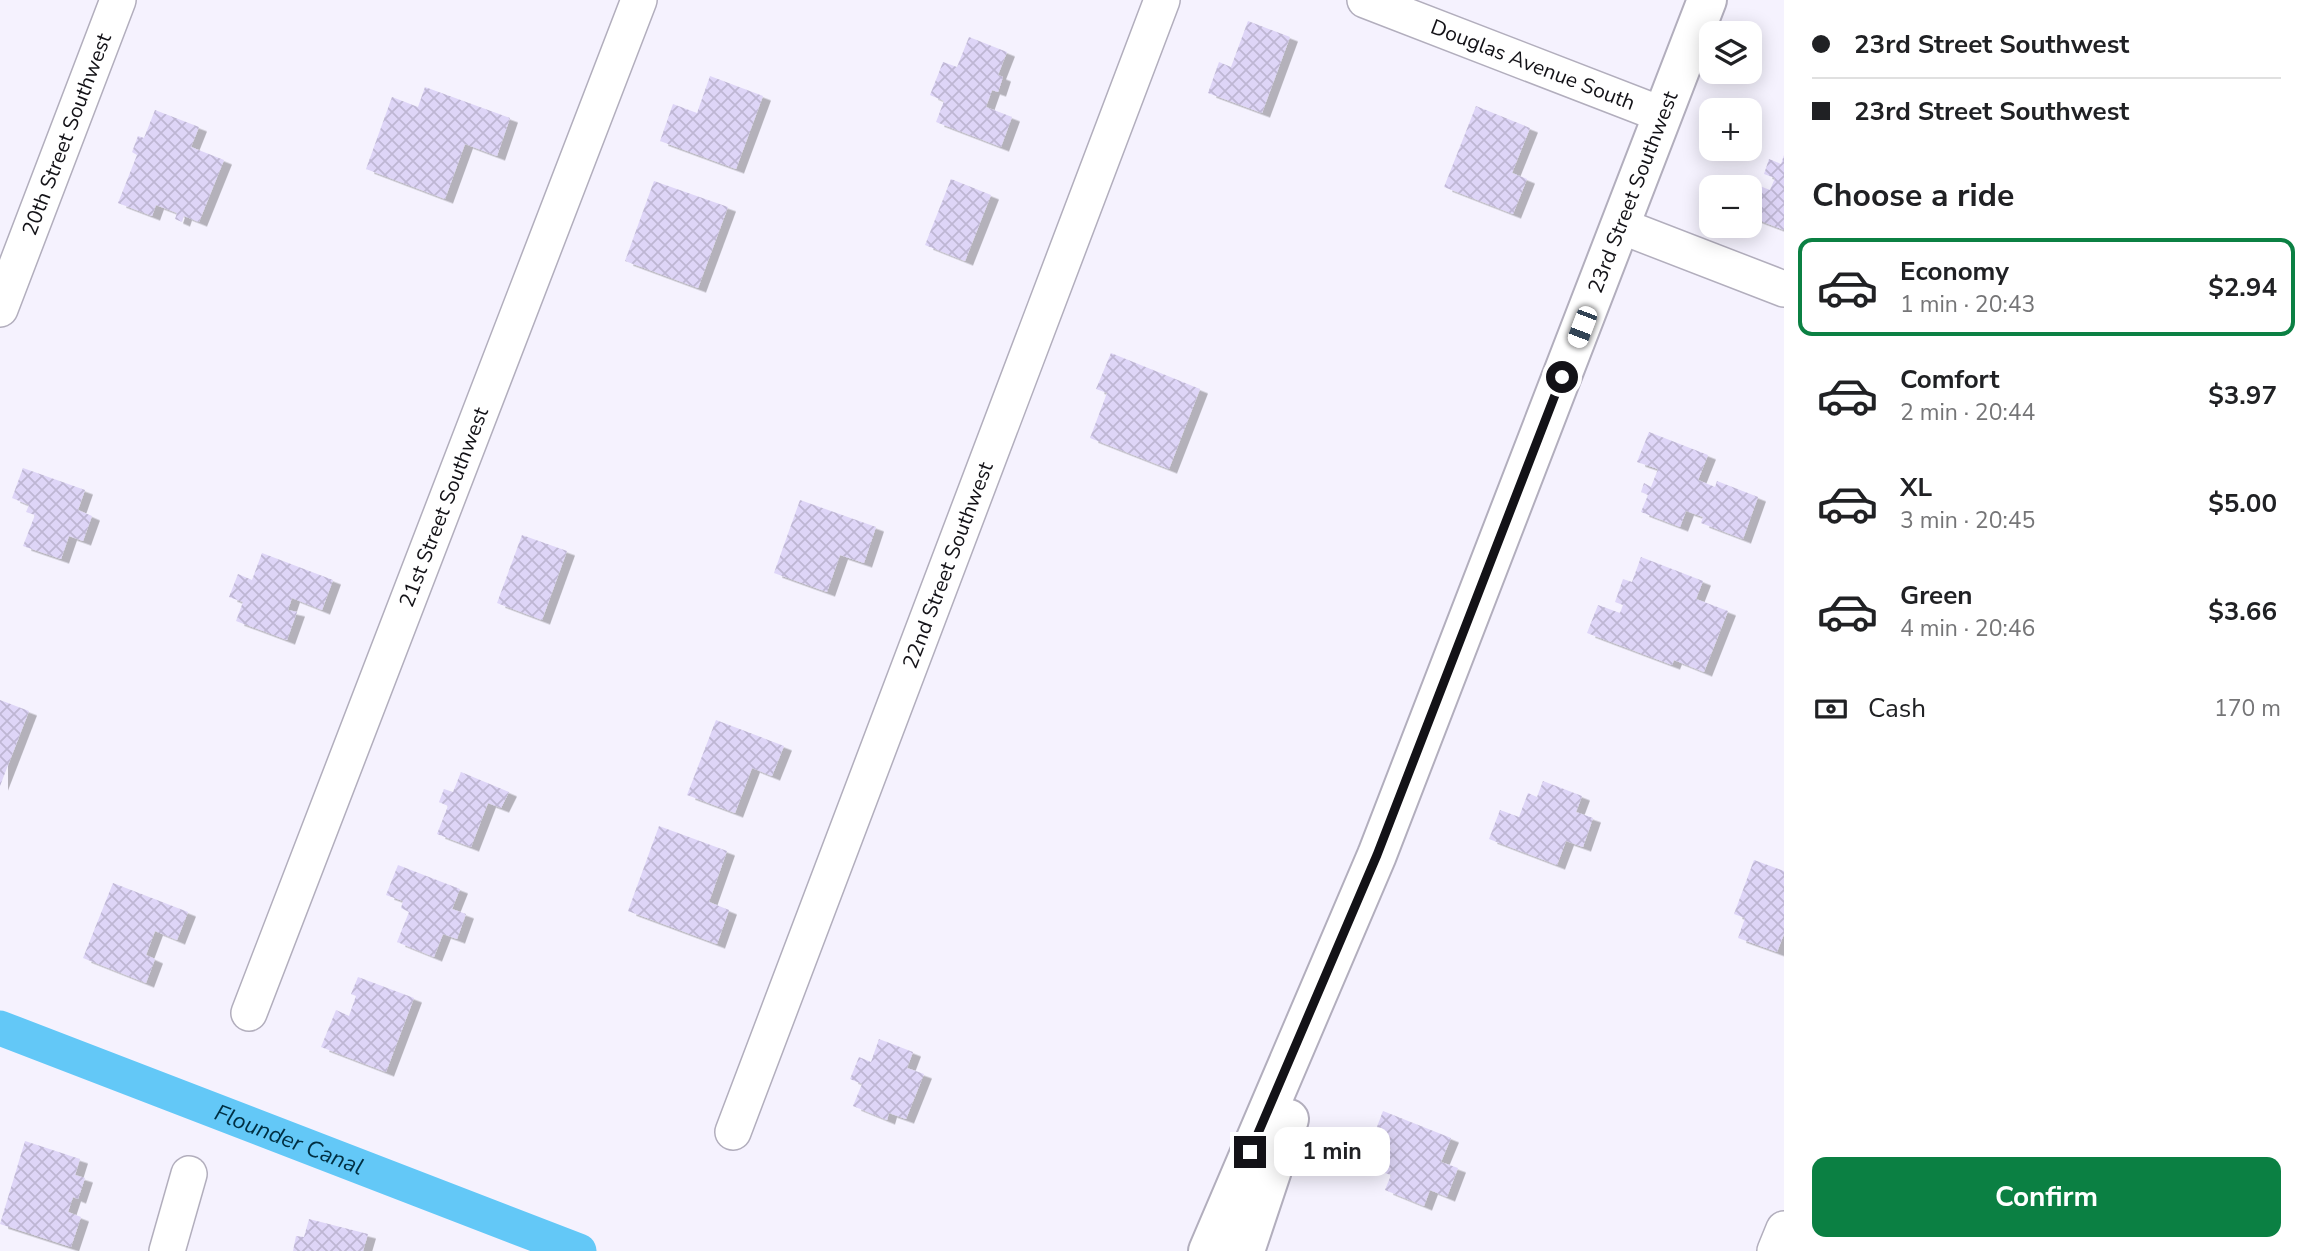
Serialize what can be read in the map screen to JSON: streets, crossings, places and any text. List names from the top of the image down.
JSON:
{
  "streets": {
    "street": [
      "Douglas Avenue South",
      "20th Street Southwest",
      "23rd Street Southwest",
      "21st Street Southwest",
      "22nd Street Southwest"
    ]
  },
  "crossings": [
    ["Douglas Avenue South", "23rd Street Southwest"]
  ],
  "water": ["Flounder Canal"],
  "page": {
    "banner": ["23rd Street Southwest", "23rd Street Southwest"],
    "map_buttons": ["+", "−"],
    "heading": "Choose a ride",
    "list": [
      {
        "name": "Economy",
        "note": "1 min · 20:43",
        "value": "$2.94"
      },
      {
        "name": "Comfort",
        "note": "2 min · 20:44",
        "value": "$3.97"
      },
      {
        "name": "XL",
        "note": "3 min · 20:45",
        "value": "$5.00"
      },
      {
        "name": "Green",
        "note": "4 min · 20:46",
        "value": "$3.66"
      }
    ],
    "pay": ["Cash", "170 m"],
    "bubble": "1 min",
    "buttons": "Confirm"
  }
}
